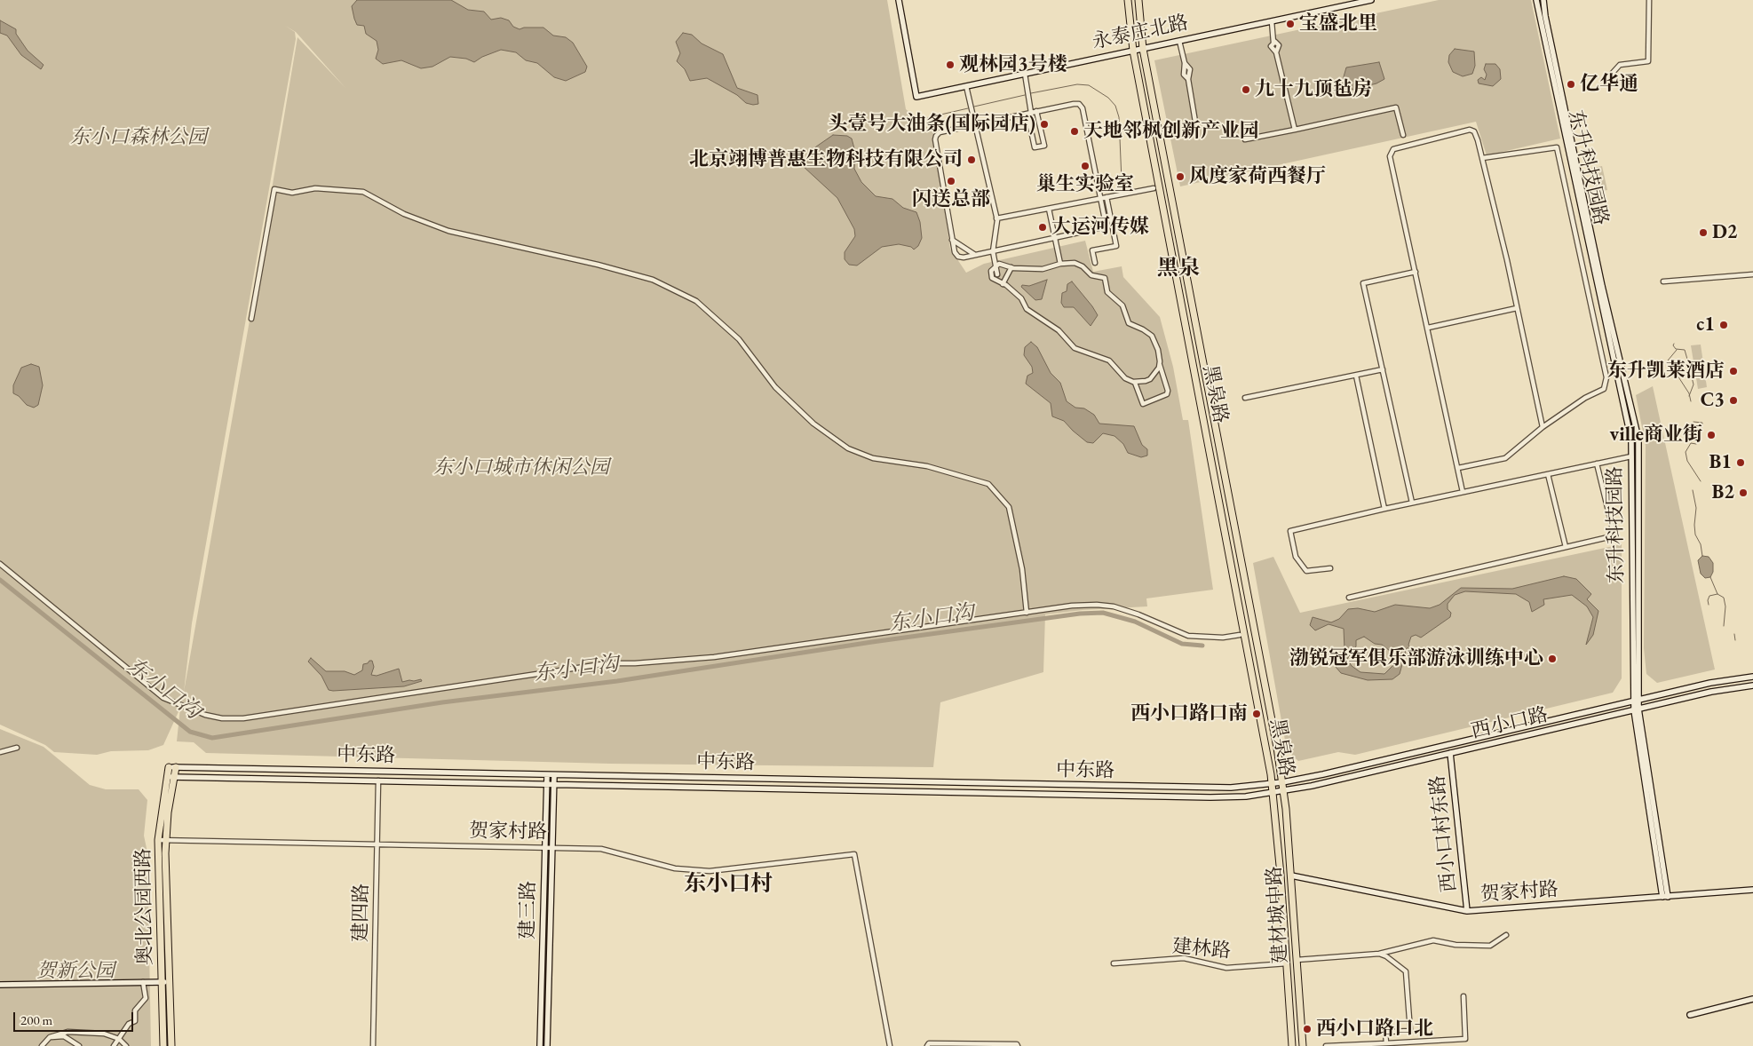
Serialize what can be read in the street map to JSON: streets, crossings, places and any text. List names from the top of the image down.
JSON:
{
  "streets": {
    "main road": ["黑泉路", "奥北公园西路", "建材城中路"],
    "street": [
      "永泰庄北路",
      "东升科技园路",
      "西小口路",
      "中东路",
      "贺家村路",
      "西小口村东路",
      "建三路",
      "建四路",
      "建林路"
    ]
  },
  "crossings": [
    ["永泰庄北路", "黑泉路"],
    ["东升科技园路", "西小口路"],
    ["东升科技园路", "贺家村路"],
    ["黑泉路", "西小口路"],
    ["黑泉路", "中东路"],
    ["黑泉路", "建材城中路"],
    ["西小口路", "中东路"],
    ["西小口路", "西小口村东路"],
    ["西小口路", "建材城中路"],
    ["中东路", "奥北公园西路"],
    ["中东路", "建三路"],
    ["中东路", "建四路"],
    ["中东路", "建材城中路"],
    ["贺家村路", "西小口村东路"],
    ["贺家村路", "奥北公园西路"],
    ["贺家村路", "建三路"],
    ["贺家村路", "建四路"],
    ["贺家村路", "建材城中路"],
    ["建材城中路", "建林路"]
  ],
  "districts": ["黑泉", "东小口村"],
  "water": ["东小口沟"],
  "parks": ["东小口森林公园", "东小口城市休闲公园", "贺新公园"],
  "places": [
    "宝盛北里",
    "观林园3号楼",
    "亿华通",
    "九十九顶毡房",
    "头壹号大油条(国际园店)",
    "天地邻枫创新产业园",
    "北京翊博普惠生物科技有限公司",
    "巢生实验室",
    "风度家荷西餐厅",
    "闪送总部",
    "大运河传媒",
    "D2",
    "c1",
    "东升凯莱酒店",
    "C3",
    "ville商业街",
    "B1",
    "B2",
    "渤锐冠军俱乐部游泳训练中心",
    "西小口路口南",
    "西小口路口北"
  ],
  "scale_bar": "200 m"
}
